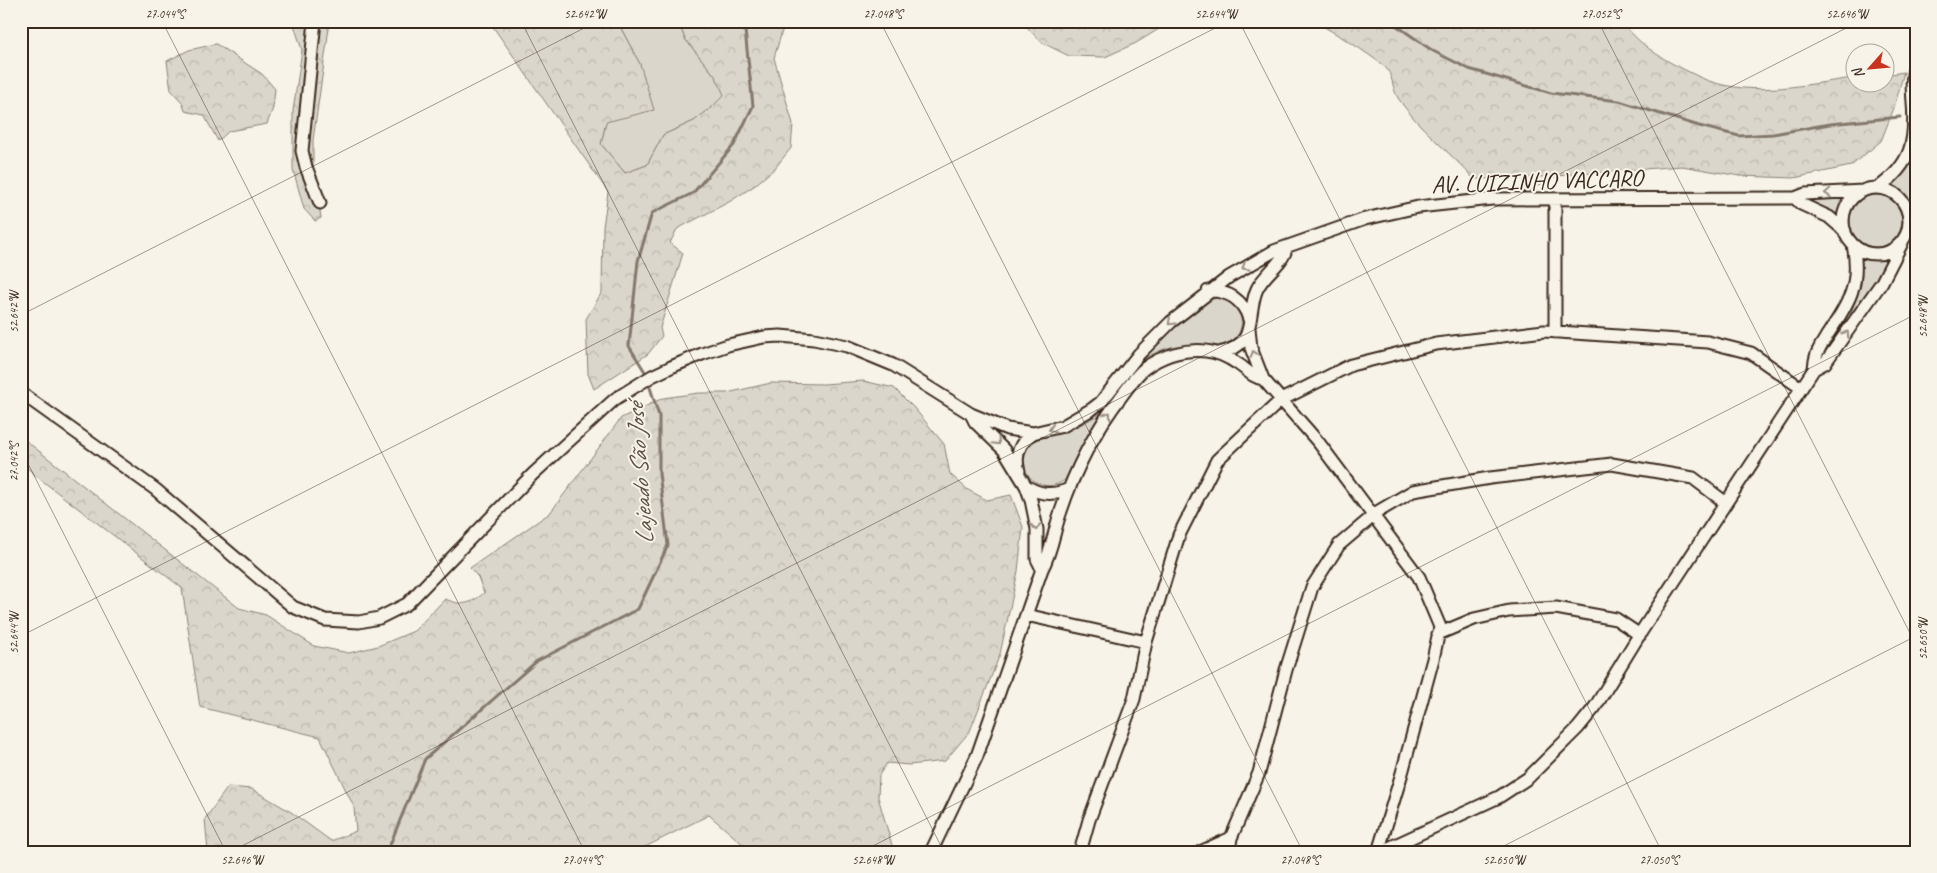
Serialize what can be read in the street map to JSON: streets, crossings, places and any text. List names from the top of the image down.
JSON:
{
  "streets": {
    "street": ["AV. LUIZINHO VACCARO"]
  },
  "water": ["Lajeado São José"],
  "north": "bottom left",
  "coordinates": [
    "27.044°S",
    "52.642°W",
    "27.048°S",
    "52.644°W",
    "27.052°S",
    "52.646°W",
    "52.648°W",
    "27.042°S",
    "52.650°W",
    "27.050°S"
  ]
}
